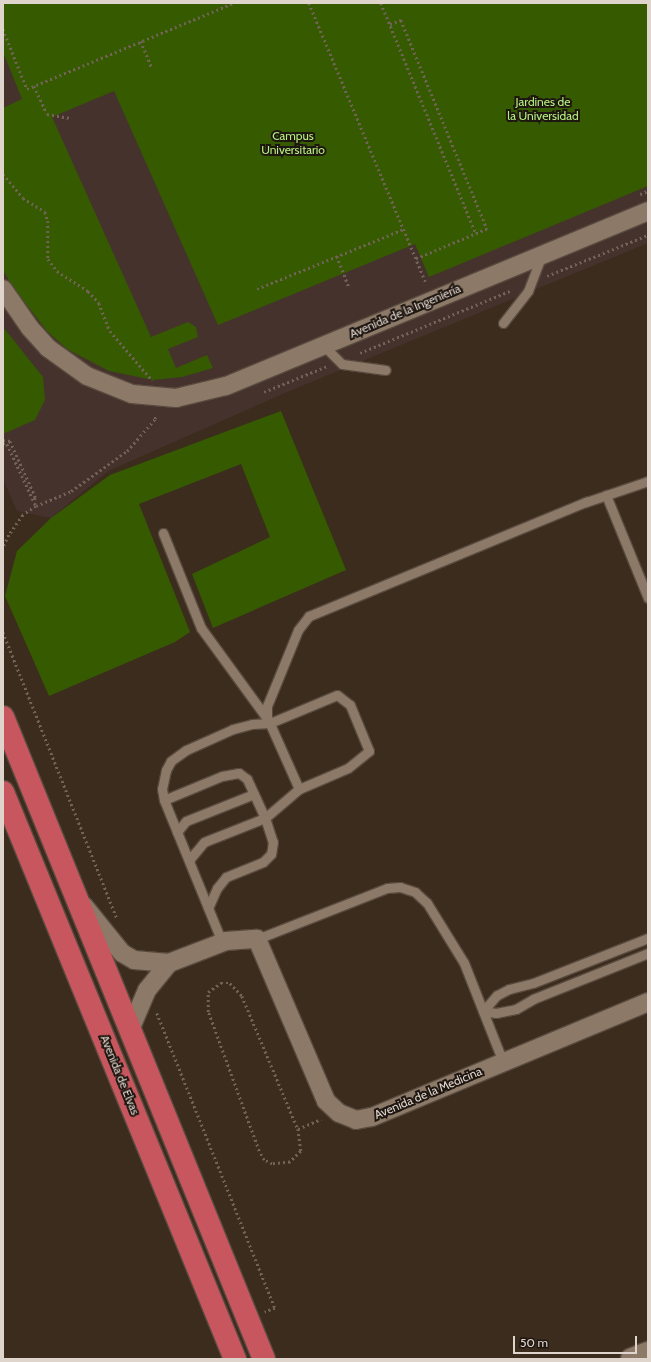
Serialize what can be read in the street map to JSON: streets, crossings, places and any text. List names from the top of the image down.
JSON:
{
  "streets": {
    "highway": ["Avenida de Elvas"],
    "street": ["Avenida de la Ingeniería", "Avenida de la Medicina"]
  },
  "parks": ["Jardines de la Universidad", "Campus Universitario"],
  "scale_bar": "50 m"
}
